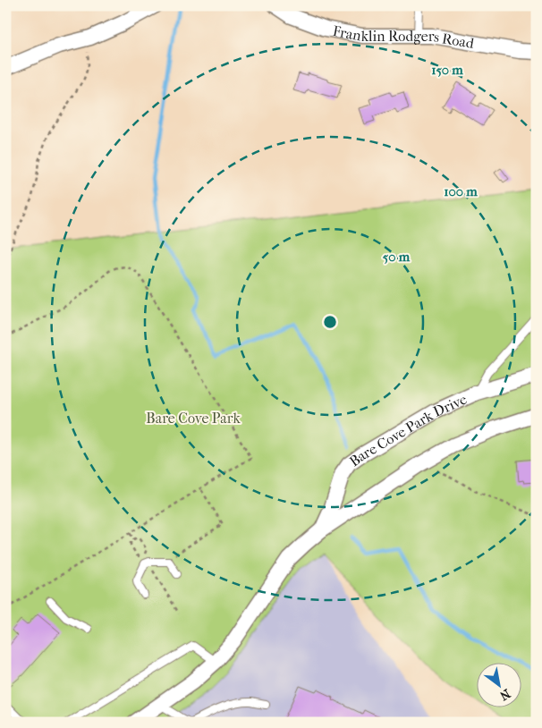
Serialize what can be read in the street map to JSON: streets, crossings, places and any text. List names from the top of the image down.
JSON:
{
  "streets": {
    "street": ["Franklin Rodgers Road", "Bare Cove Park Drive"]
  },
  "parks": ["Bare Cove Park"],
  "north": "bottom right",
  "rings": ["150 m", "100 m", "50 m"]
}
